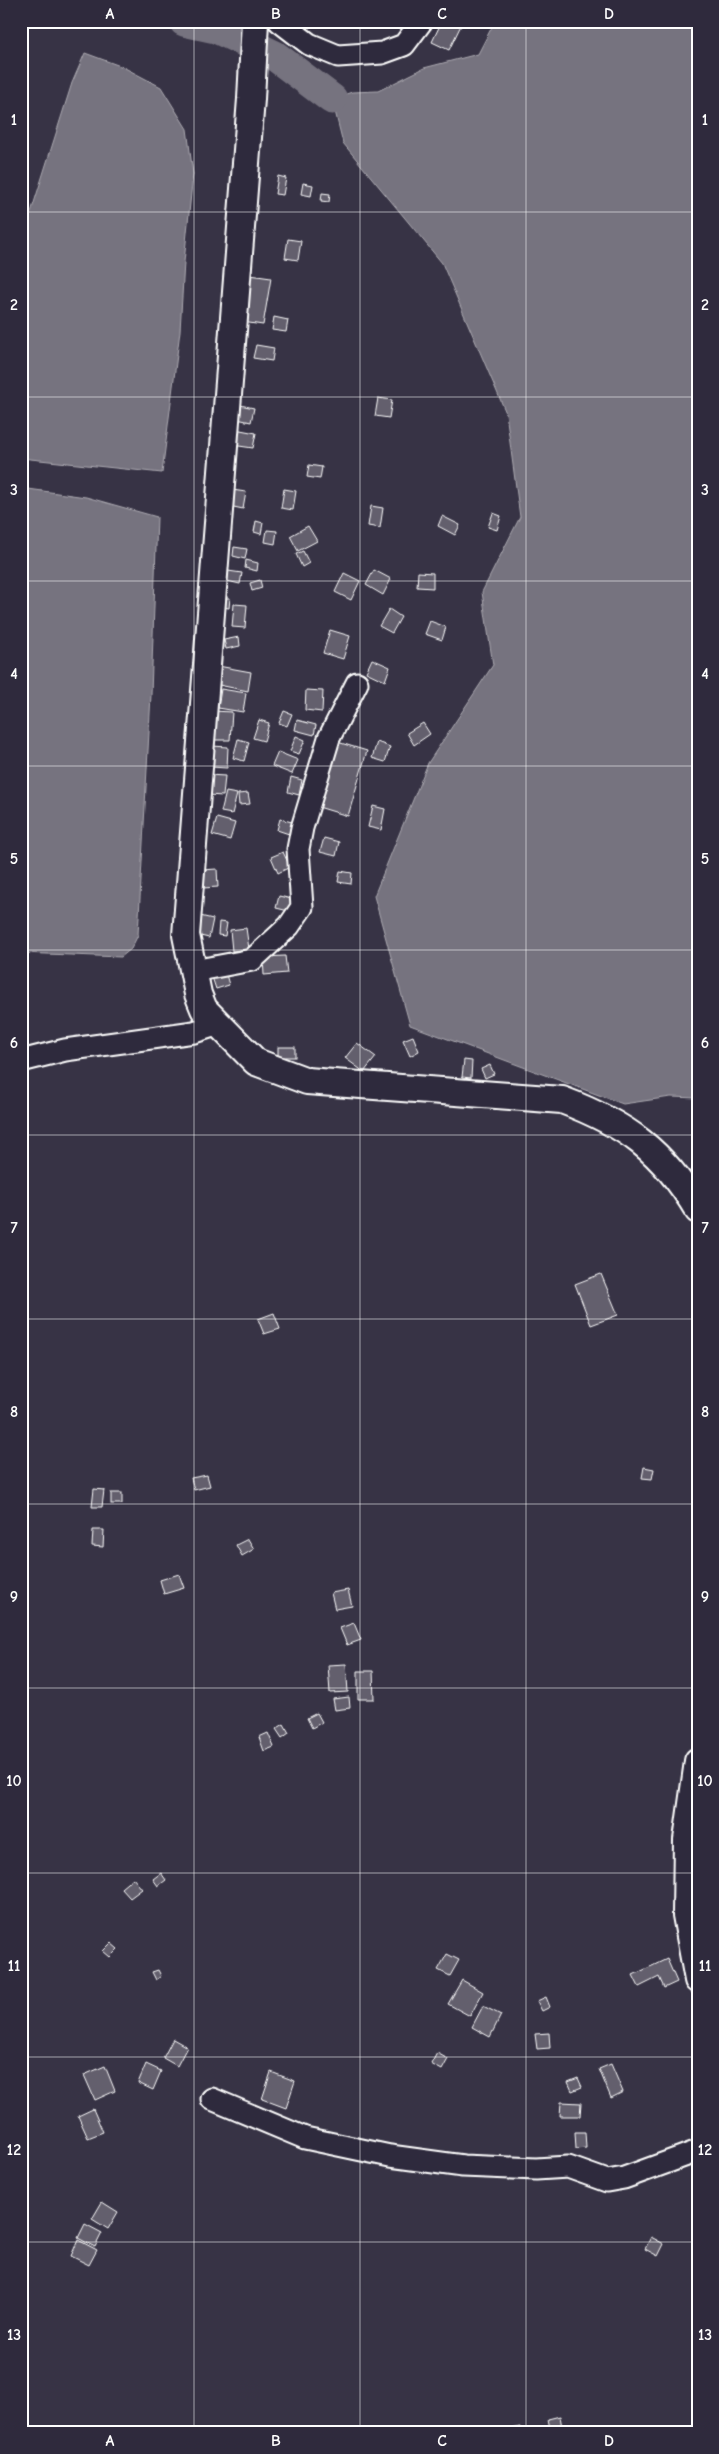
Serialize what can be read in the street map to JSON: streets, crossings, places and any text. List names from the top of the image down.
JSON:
{
  "grid": {
    "columns": [
      "A",
      "B",
      "C",
      "D"
    ],
    "rows": [
      "1",
      "2",
      "3",
      "4",
      "5",
      "6",
      "7",
      "8",
      "9",
      "10",
      "11",
      "12",
      "13"
    ]
  }
}
